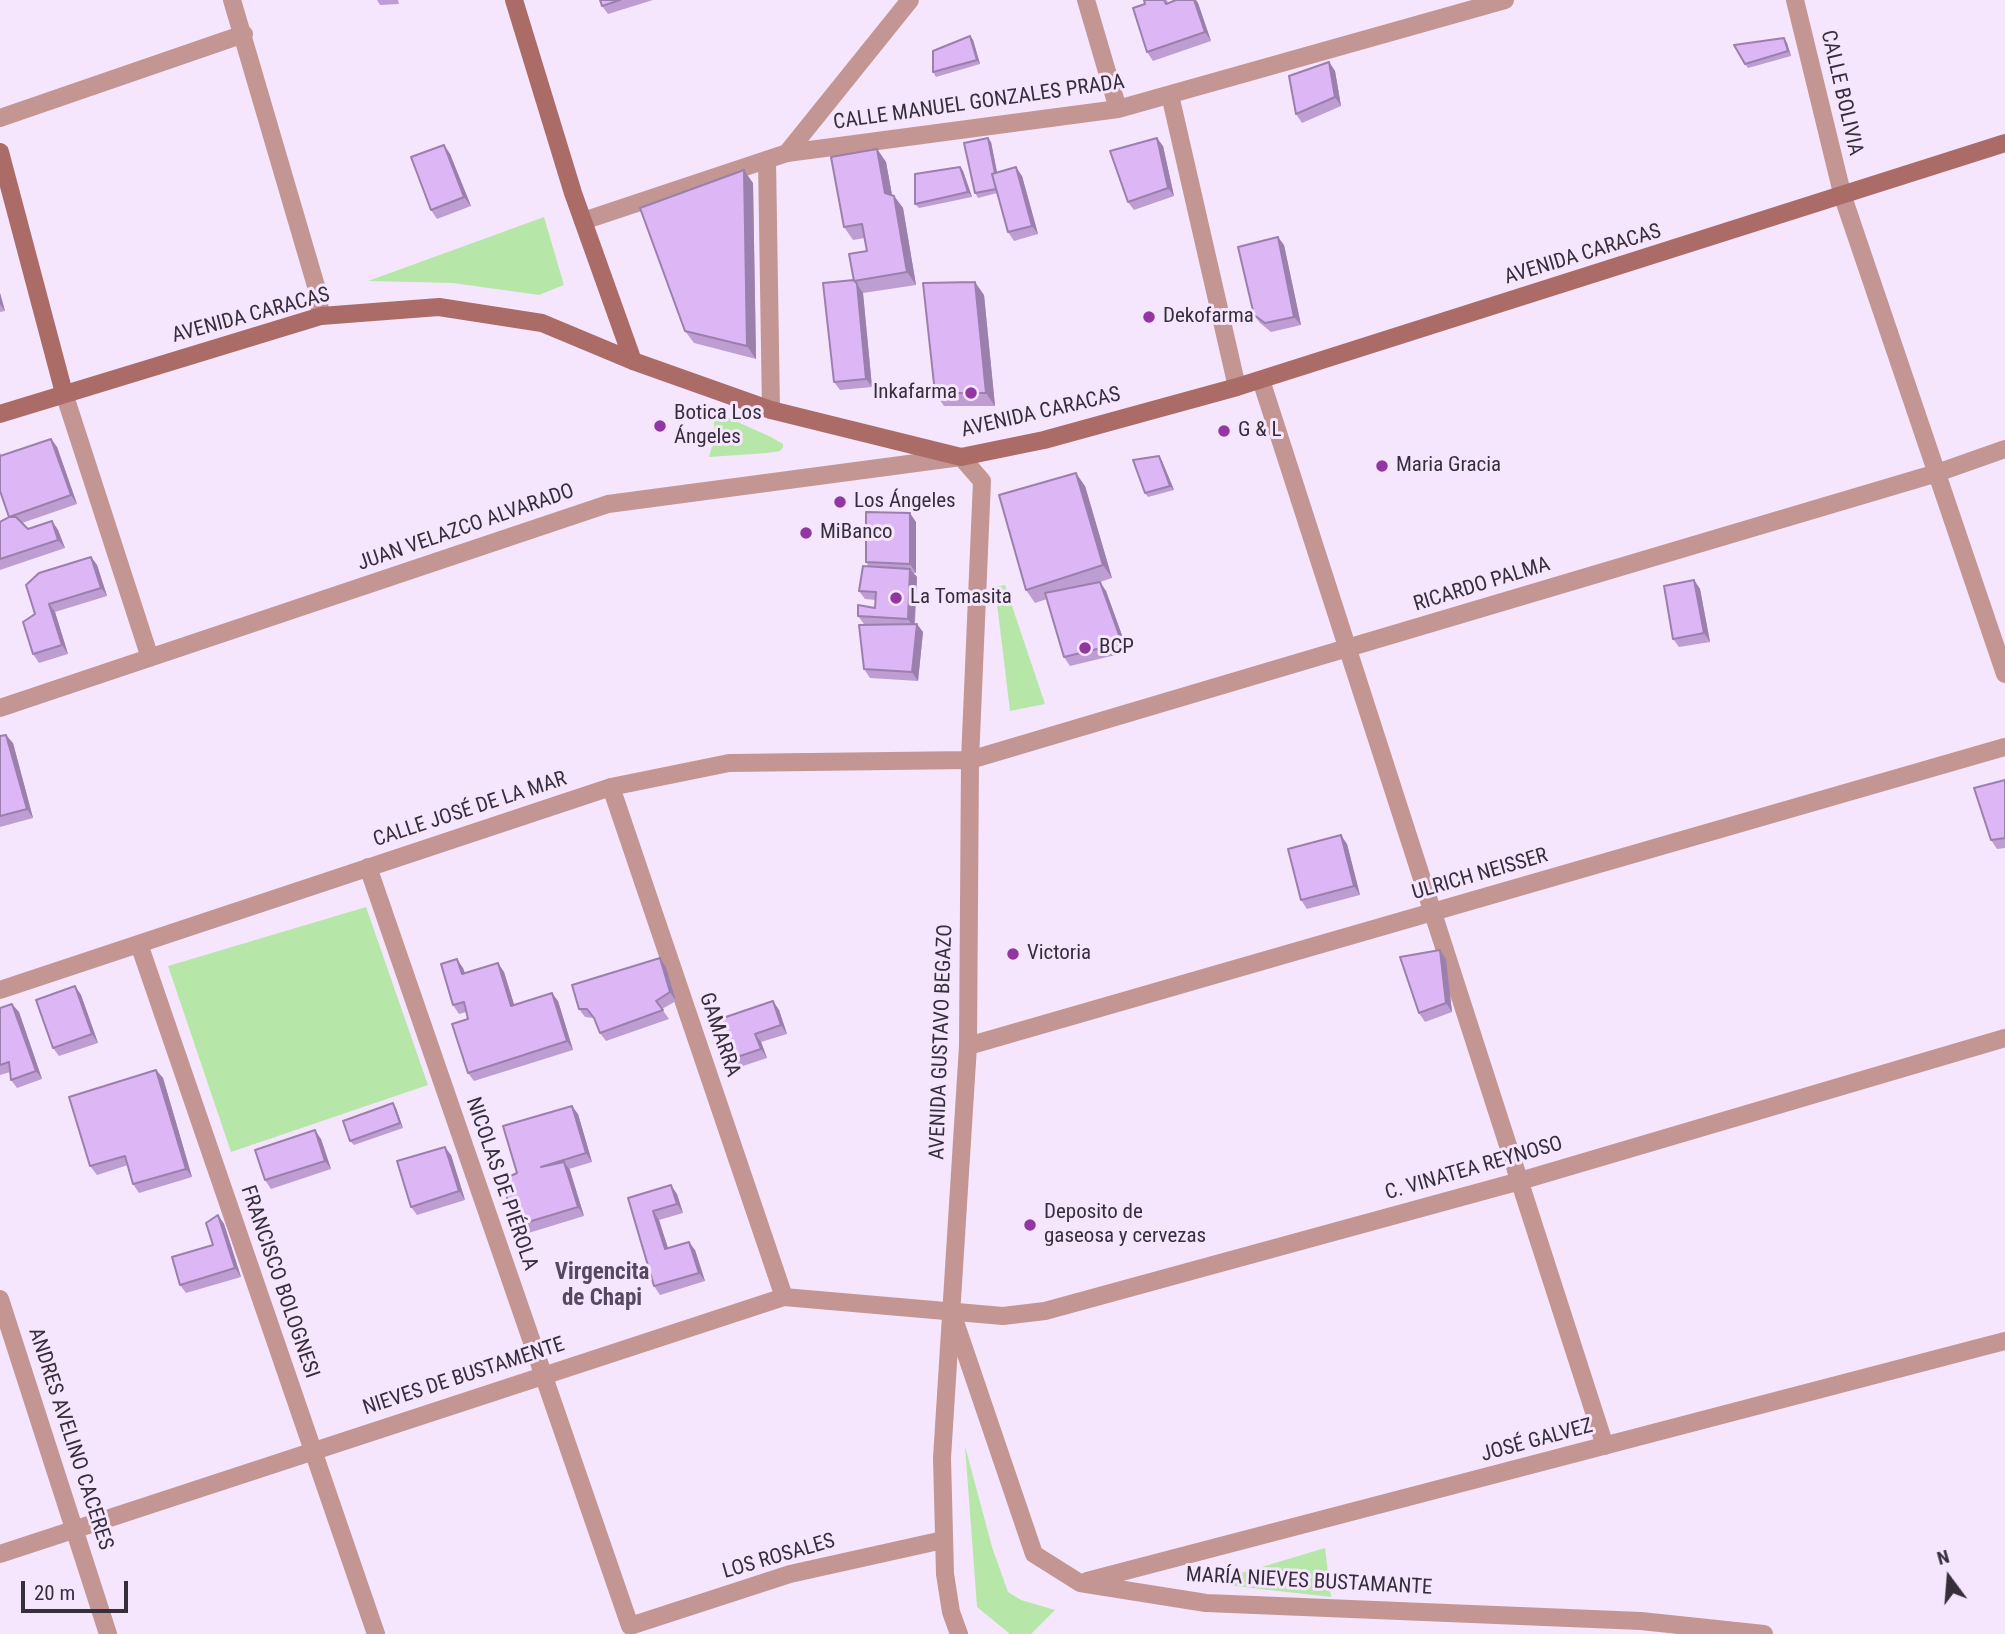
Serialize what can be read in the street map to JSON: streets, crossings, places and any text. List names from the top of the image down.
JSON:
{
  "streets": {
    "main road": ["AVENIDA CARACAS"],
    "street": [
      "CALLE BOLIVIA",
      "CALLE MANUEL GONZALES PRADA",
      "JUAN VELAZCO ALVARADO",
      "RICARDO PALMA",
      "CALLE JOSÉ DE LA MAR",
      "ULRICH NEISSER",
      "GAMARRA",
      "AVENIDA GUSTAVO BEGAZO",
      "C. VINATEA REYNOSO",
      "NICOLAS DE PIÉROLA",
      "FRANCISCO BOLOGNESI",
      "NIEVES DE BUSTAMENTE",
      "ANDRES AVELINO CACERES",
      "JOSÉ GALVEZ",
      "LOS ROSALES",
      "MARÍA NIEVES BUSTAMANTE"
    ]
  },
  "crossings": [
    ["CALLE BOLIVIA", "AVENIDA CARACAS"],
    ["CALLE BOLIVIA", "RICARDO PALMA"],
    ["AVENIDA CARACAS", "JUAN VELAZCO ALVARADO"],
    ["AVENIDA CARACAS", "AVENIDA GUSTAVO BEGAZO"],
    ["JUAN VELAZCO ALVARADO", "AVENIDA GUSTAVO BEGAZO"],
    ["RICARDO PALMA", "CALLE JOSÉ DE LA MAR"],
    ["RICARDO PALMA", "AVENIDA GUSTAVO BEGAZO"],
    ["CALLE JOSÉ DE LA MAR", "GAMARRA"],
    ["CALLE JOSÉ DE LA MAR", "AVENIDA GUSTAVO BEGAZO"],
    ["CALLE JOSÉ DE LA MAR", "NICOLAS DE PIÉROLA"],
    ["CALLE JOSÉ DE LA MAR", "FRANCISCO BOLOGNESI"],
    ["ULRICH NEISSER", "AVENIDA GUSTAVO BEGAZO"],
    ["GAMARRA", "NIEVES DE BUSTAMENTE"],
    ["AVENIDA GUSTAVO BEGAZO", "C. VINATEA REYNOSO"],
    ["AVENIDA GUSTAVO BEGAZO", "NIEVES DE BUSTAMENTE"],
    ["AVENIDA GUSTAVO BEGAZO", "LOS ROSALES"],
    ["AVENIDA GUSTAVO BEGAZO", "MARÍA NIEVES BUSTAMANTE"],
    ["C. VINATEA REYNOSO", "NIEVES DE BUSTAMENTE"],
    ["C. VINATEA REYNOSO", "MARÍA NIEVES BUSTAMANTE"],
    ["NICOLAS DE PIÉROLA", "NIEVES DE BUSTAMENTE"],
    ["NICOLAS DE PIÉROLA", "LOS ROSALES"],
    ["FRANCISCO BOLOGNESI", "NIEVES DE BUSTAMENTE"],
    ["NIEVES DE BUSTAMENTE", "ANDRES AVELINO CACERES"],
    ["NIEVES DE BUSTAMENTE", "MARÍA NIEVES BUSTAMANTE"],
    ["JOSÉ GALVEZ", "MARÍA NIEVES BUSTAMANTE"]
  ],
  "districts": ["Virgencita de Chapi"],
  "places": [
    "Dekofarma",
    "Inkafarma",
    "Botica Los Ángeles",
    "G & L",
    "Maria Gracia",
    "Los Ángeles",
    "MiBanco",
    "La Tomasita",
    "BCP",
    "Victoria",
    "Deposito de gaseosa y cervezas"
  ],
  "scale_bar": "20 m",
  "north": "top"
}
